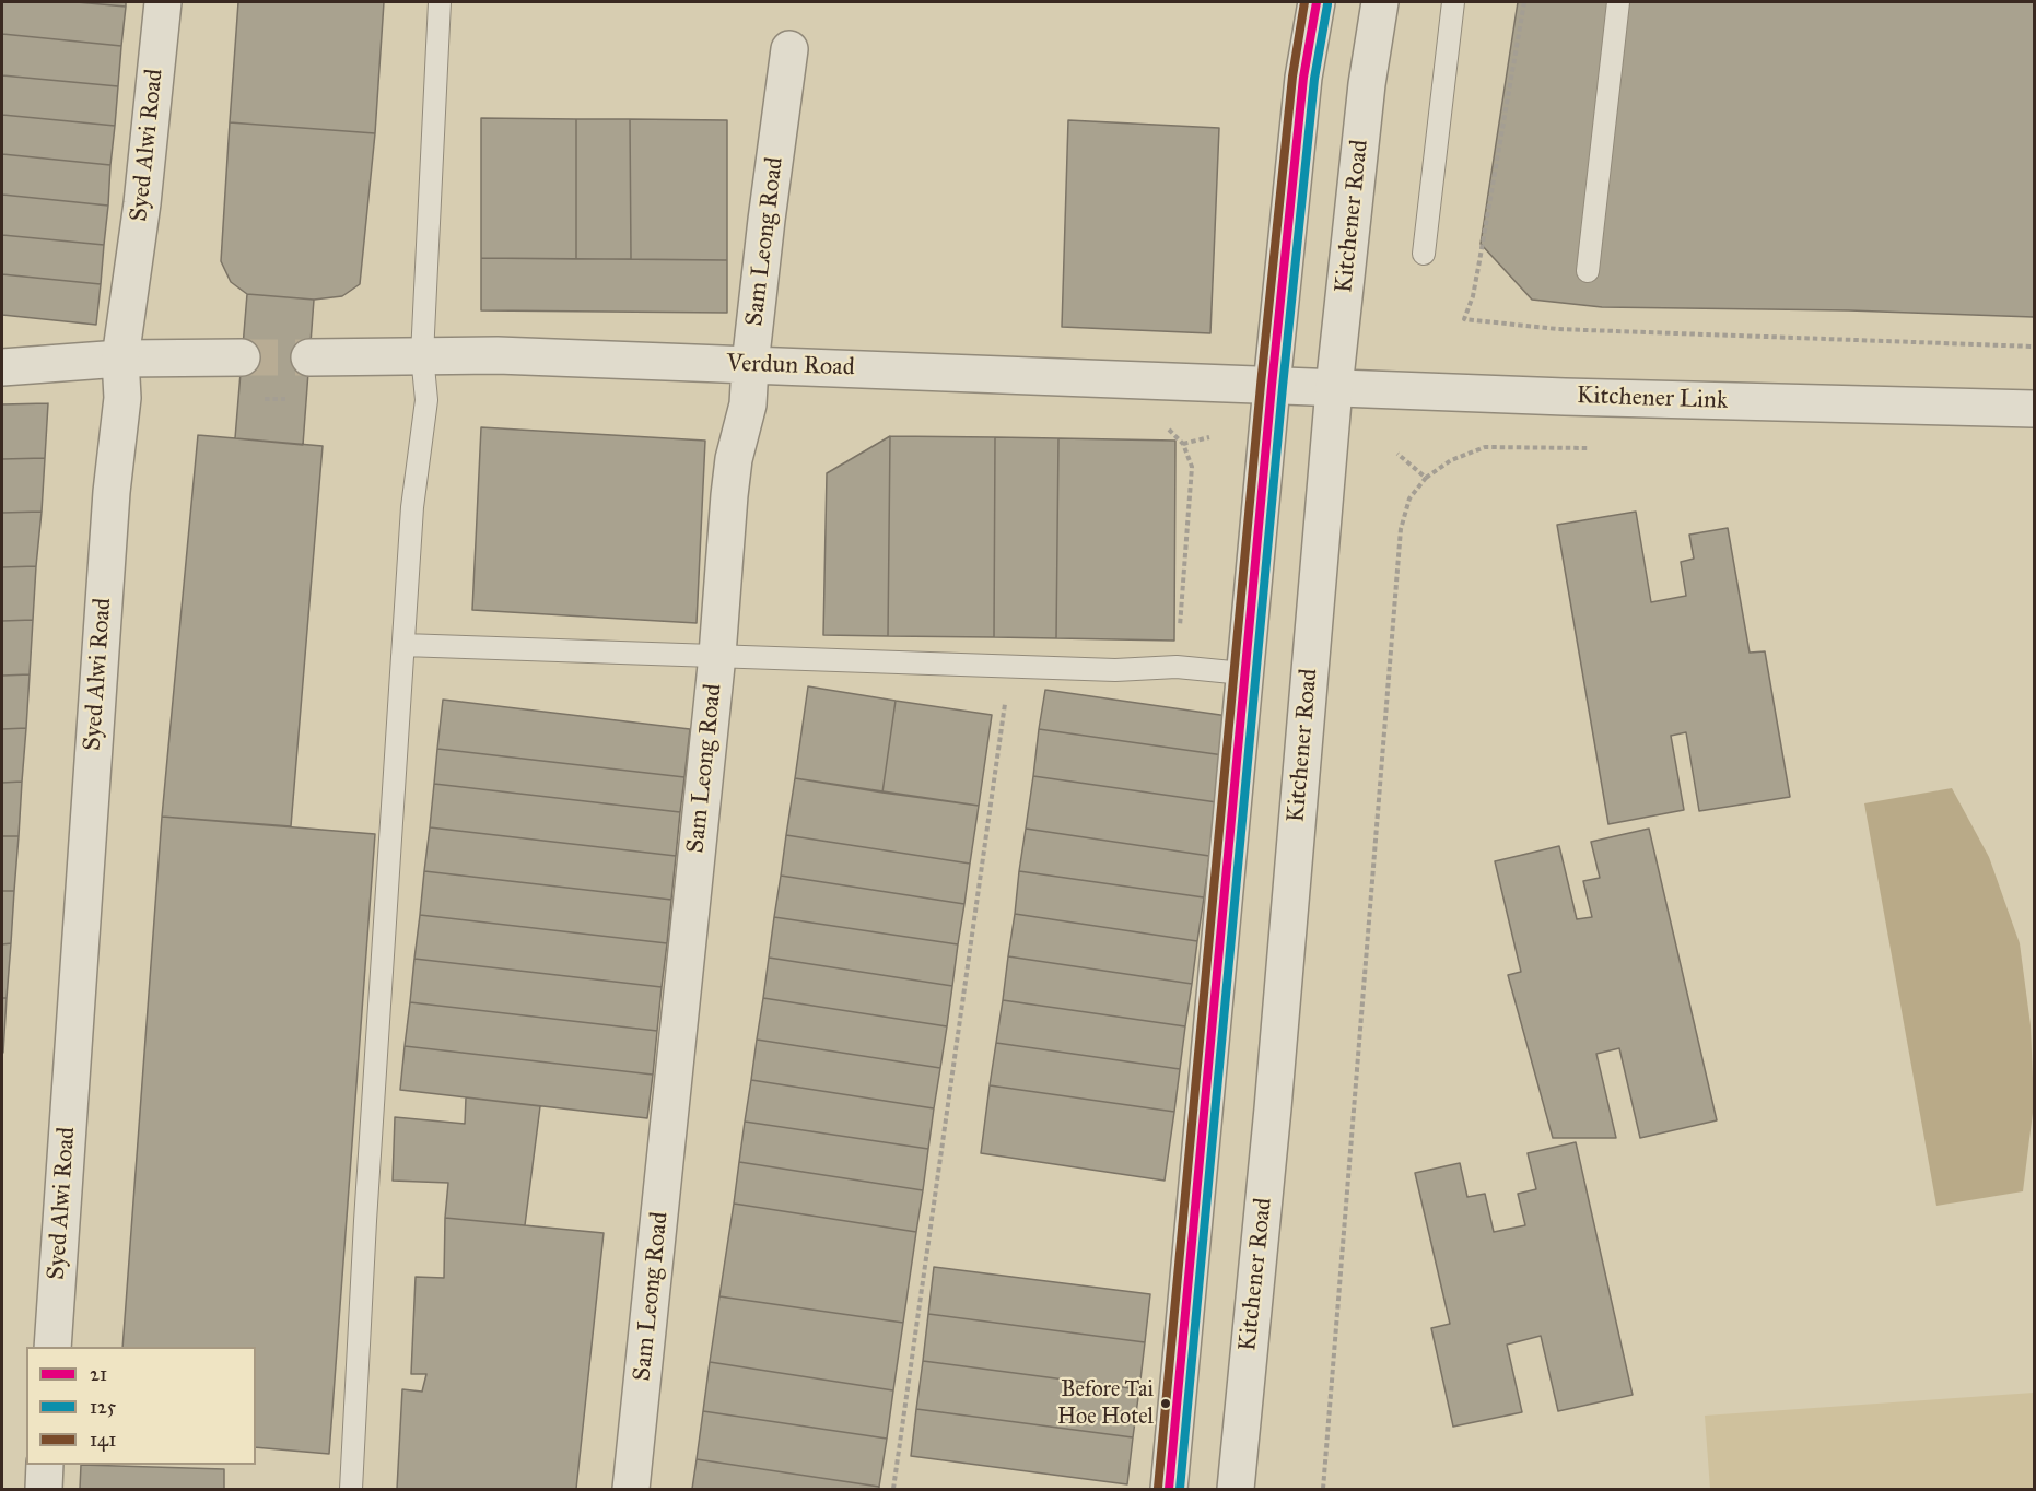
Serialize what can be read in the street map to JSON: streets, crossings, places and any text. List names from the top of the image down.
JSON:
{
  "streets": {
    "street": [
      "Syed Alwi Road",
      "Kitchener Road",
      "Sam Leong Road",
      "Verdun Road",
      "Kitchener Link"
    ]
  },
  "crossings": [
    ["Kitchener Road", "Kitchener Link"],
    ["Sam Leong Road", "Verdun Road"],
    ["Verdun Road", "Kitchener Link"]
  ],
  "places": ["Before Tai Hoe Hotel"],
  "lines": ["transit line 21", "transit line 141", "transit line 125"],
  "legend": ["21", "125", "141"]
}
